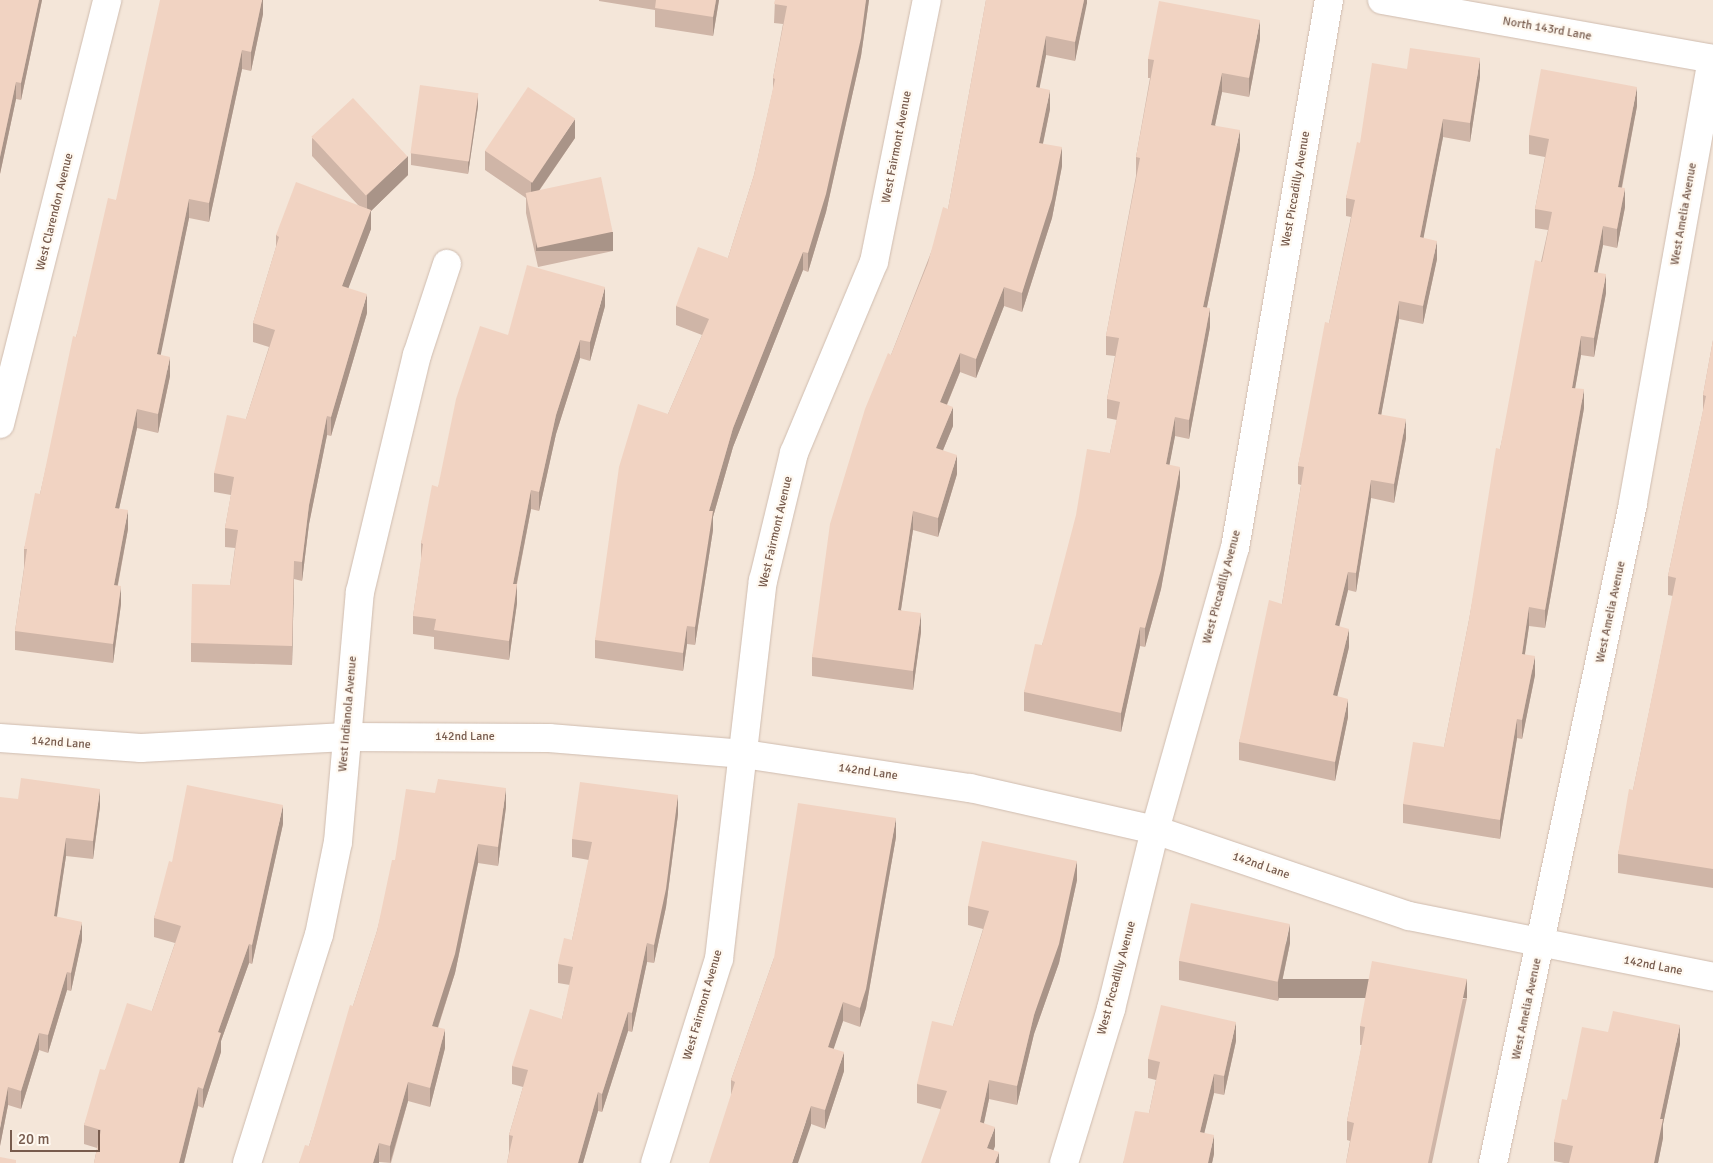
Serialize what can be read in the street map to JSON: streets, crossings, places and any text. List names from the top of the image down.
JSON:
{
  "streets": {
    "street": [
      "North 143rd Lane",
      "West Fairmont Avenue",
      "West Piccadilly Avenue",
      "West Clarendon Avenue",
      "West Amelia Avenue",
      "West Indianola Avenue",
      "142nd Lane"
    ]
  },
  "crossings": [
    ["North 143rd Lane", "West Amelia Avenue"],
    ["West Fairmont Avenue", "142nd Lane"],
    ["West Piccadilly Avenue", "142nd Lane"],
    ["West Amelia Avenue", "142nd Lane"],
    ["West Indianola Avenue", "142nd Lane"]
  ],
  "scale_bar": "20 m"
}
